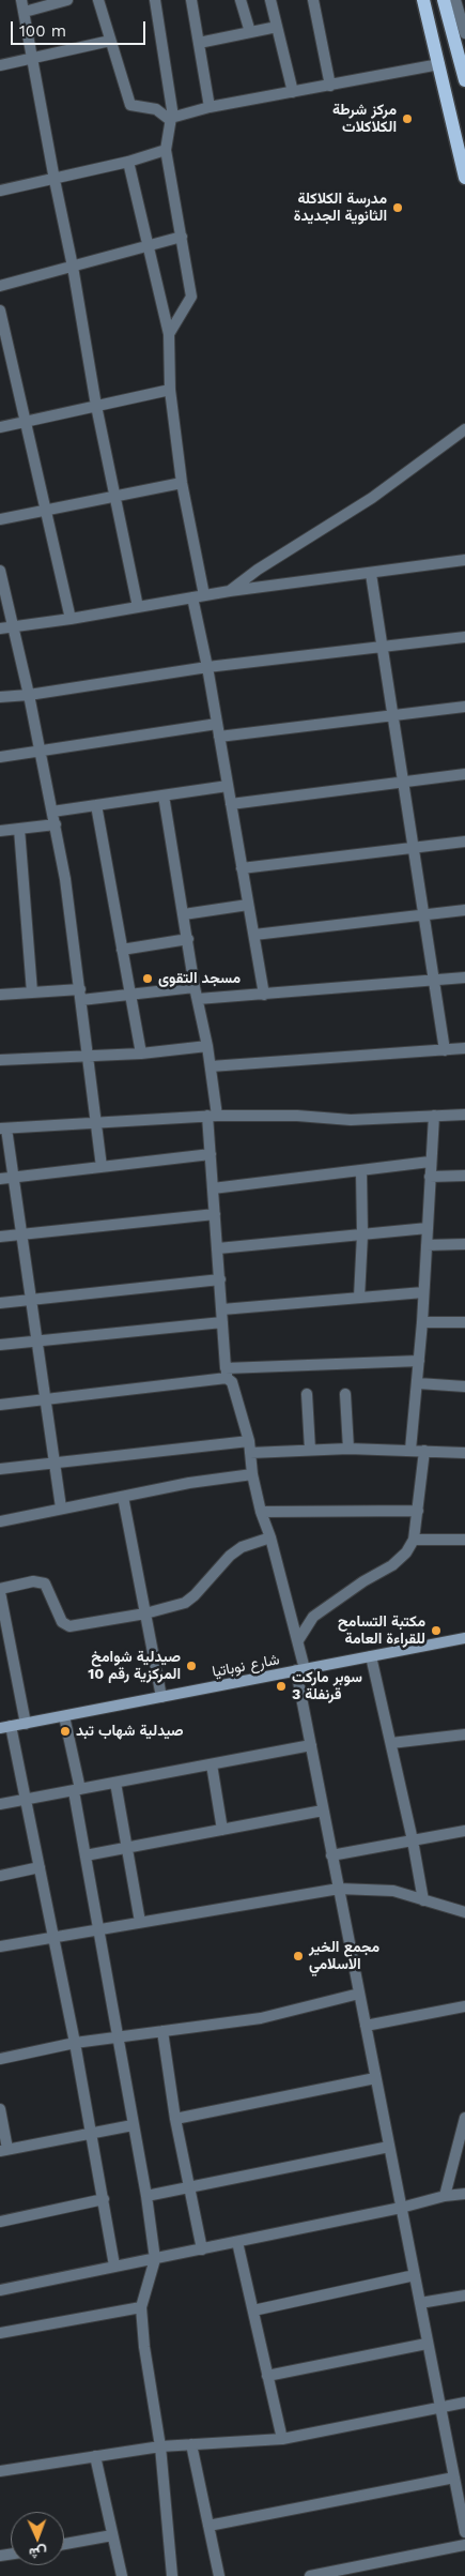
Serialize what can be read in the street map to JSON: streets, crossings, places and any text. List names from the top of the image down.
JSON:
{
  "streets": {
    "street": ["شارع نوباتيا"]
  },
  "places": [
    "مركز شرطة الكلاكلات",
    "مدرسة الكلاكلة الثانوية الجديدة",
    "مسجد التقوى",
    "مكتبة التسامح للقراءة العامة",
    "صيدلية شوامخ المركزية رقم 10",
    "سوبر ماركت قرنفلة 3",
    "صيدلية شهاب تبد",
    "مجمع الخير الاسلامي"
  ],
  "scale_bar": "100 m",
  "north": "bottom"
}
